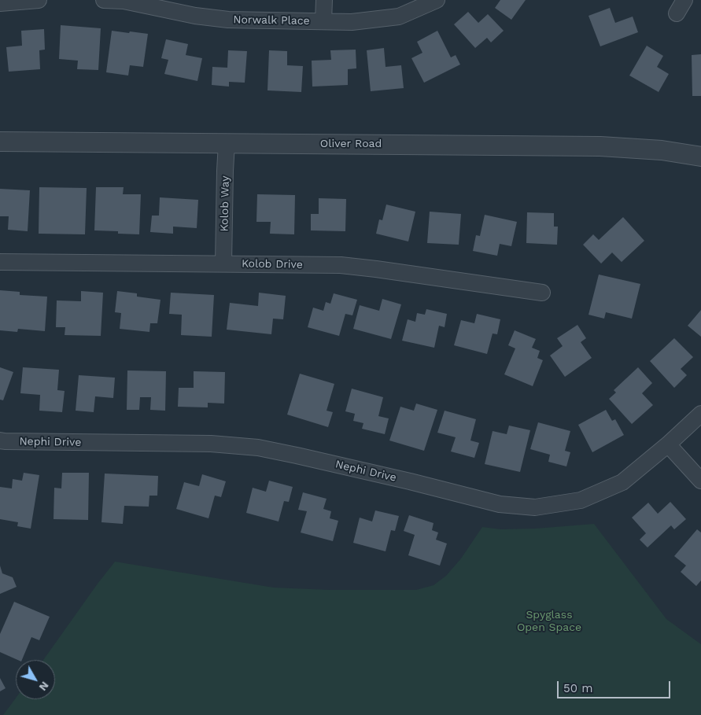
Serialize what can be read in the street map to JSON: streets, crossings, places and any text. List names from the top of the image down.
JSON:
{
  "streets": {
    "street": [
      "Norwalk Place",
      "Oliver Road",
      "Kolob Way",
      "Kolob Drive",
      "Nephi Drive"
    ]
  },
  "crossings": [
    ["Oliver Road", "Kolob Way"],
    ["Kolob Way", "Kolob Drive"]
  ],
  "parks": ["Spyglass Open Space"],
  "scale_bar": "50 m",
  "north": "bottom right"
}
